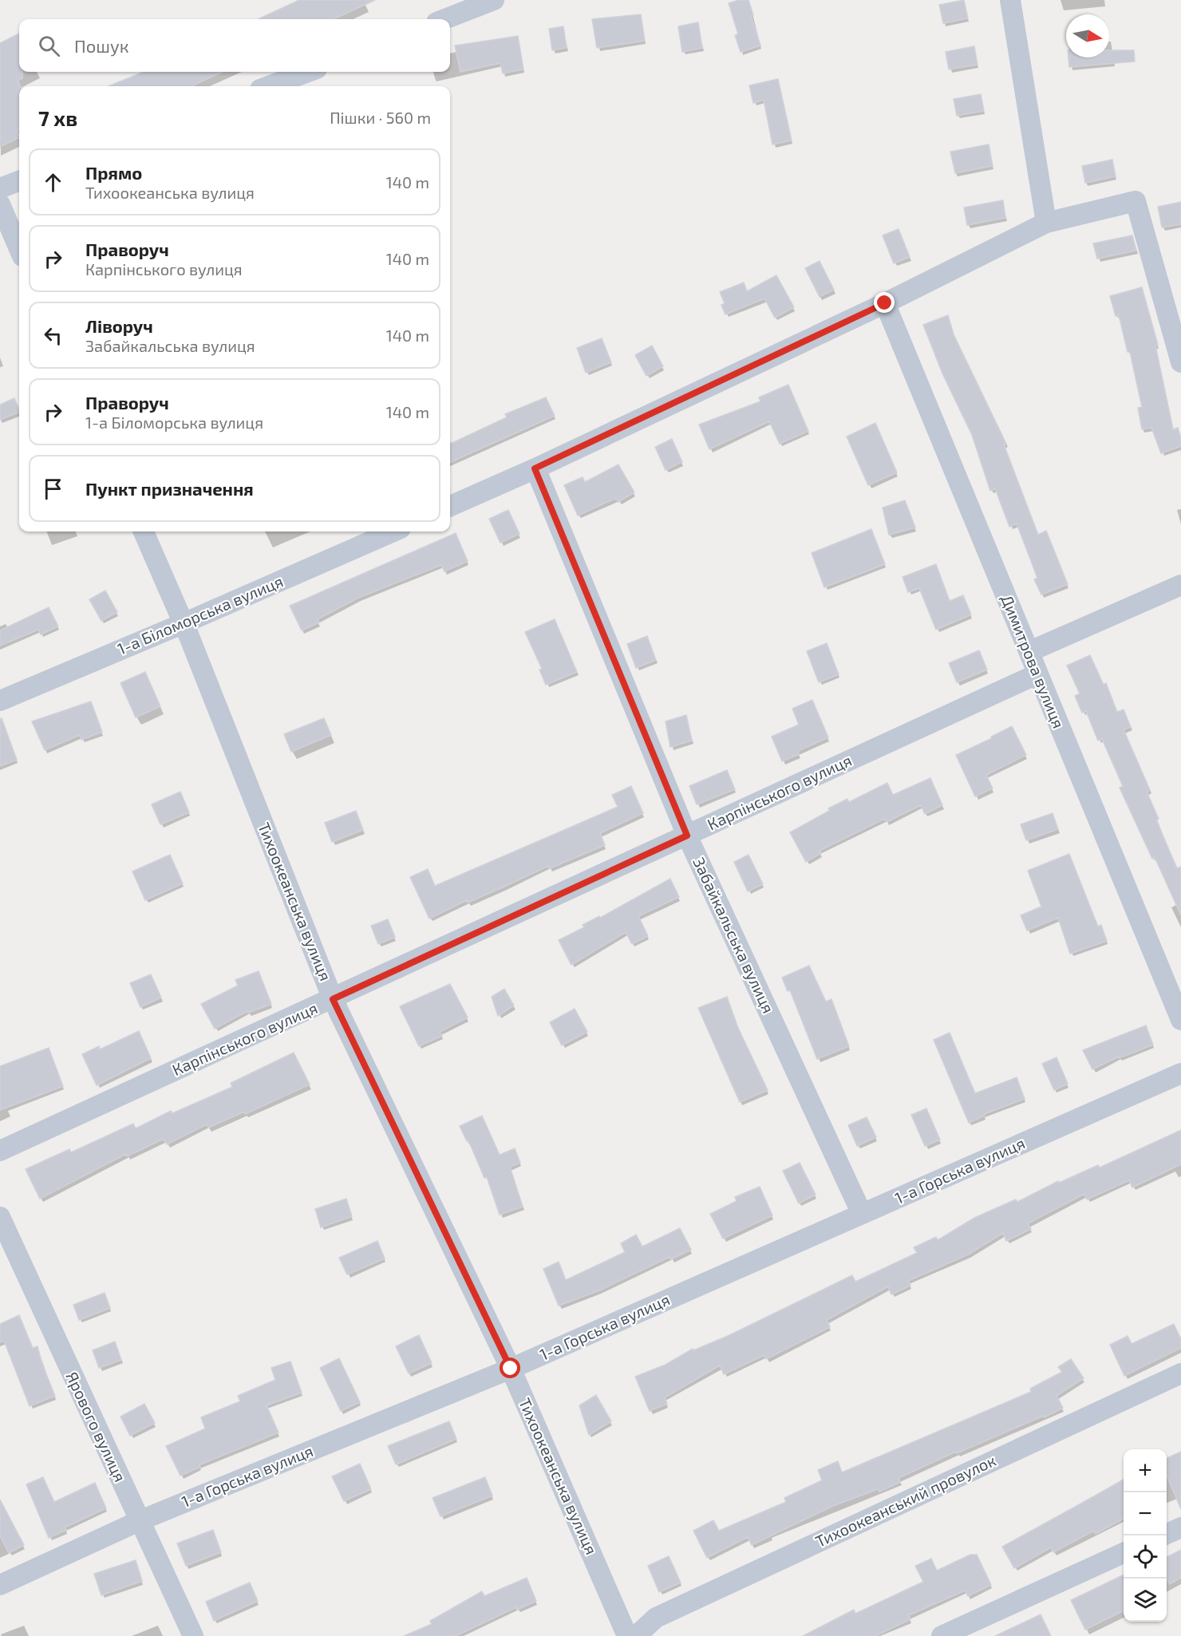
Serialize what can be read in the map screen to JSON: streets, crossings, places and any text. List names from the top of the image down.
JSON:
{
  "streets": {
    "street": [
      "1-а Біломорська вулиця",
      "Димитрова вулиця",
      "Карпінського вулиця",
      "Тихоокеанська вулиця",
      "Забайкальська вулиця",
      "1-а Горська вулиця",
      "Ярового вулиця",
      "Тихоокеанський провулок"
    ]
  },
  "crossings": [
    ["1-а Біломорська вулиця", "Тихоокеанська вулиця"],
    ["Димитрова вулиця", "Карпінського вулиця"],
    ["Карпінського вулиця", "Тихоокеанська вулиця"],
    ["Карпінського вулиця", "Забайкальська вулиця"],
    ["Тихоокеанська вулиця", "1-а Горська вулиця"],
    ["Забайкальська вулиця", "1-а Горська вулиця"],
    ["1-а Горська вулиця", "Ярового вулиця"]
  ],
  "north": "right",
  "page": {
    "search": "Пошук",
    "heading": ["7 хв", "Пішки · 560 m"],
    "list": [
      ["Прямо", "Тихоокеанська вулиця", "140 m"],
      ["Праворуч", "Карпінського вулиця", "140 m"],
      ["Ліворуч", "Забайкальська вулиця", "140 m"],
      ["Праворуч", "1-а Біломорська вулиця", "140 m"],
      "Пункт призначення"
    ],
    "map_buttons": ["+", "−"]
  }
}
